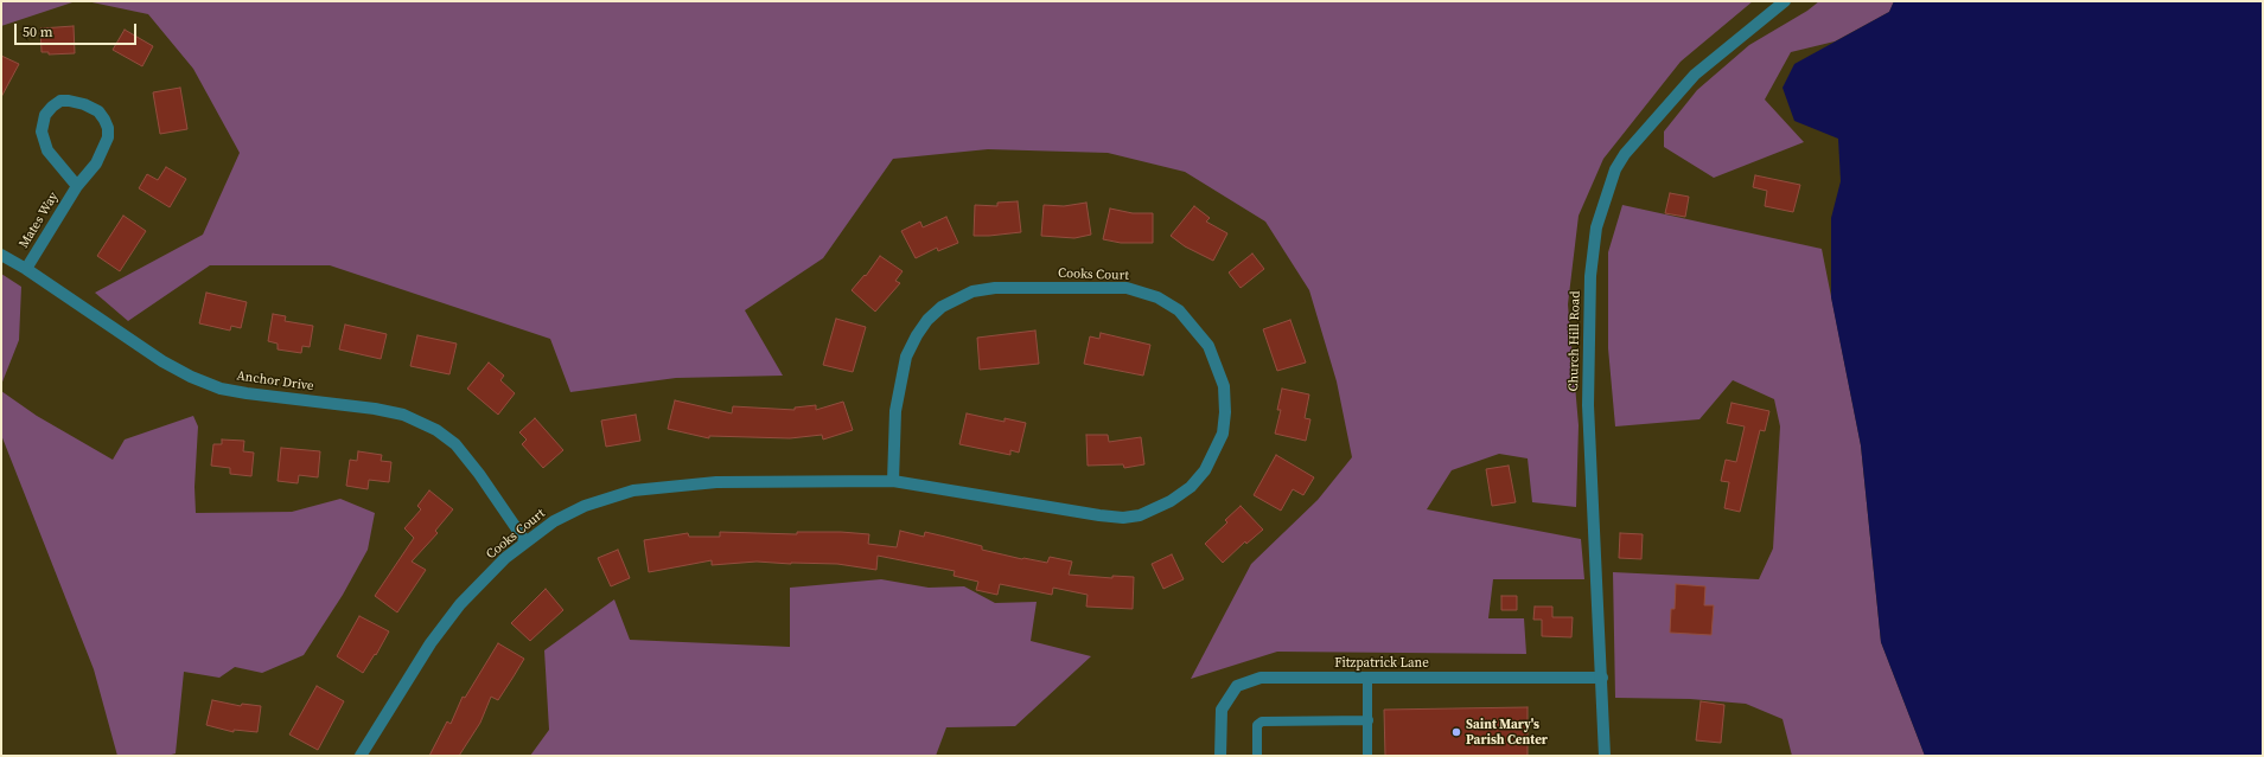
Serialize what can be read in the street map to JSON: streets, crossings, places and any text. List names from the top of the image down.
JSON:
{
  "streets": {
    "street": [
      "Mates Way",
      "Cooks Court",
      "Church Hill Road",
      "Anchor Drive",
      "Fitzpatrick Lane"
    ]
  },
  "crossings": [
    ["Mates Way", "Anchor Drive"],
    ["Cooks Court", "Anchor Drive"],
    ["Church Hill Road", "Fitzpatrick Lane"]
  ],
  "places": ["Saint Mary's Parish Center"],
  "scale_bar": "50 m"
}
